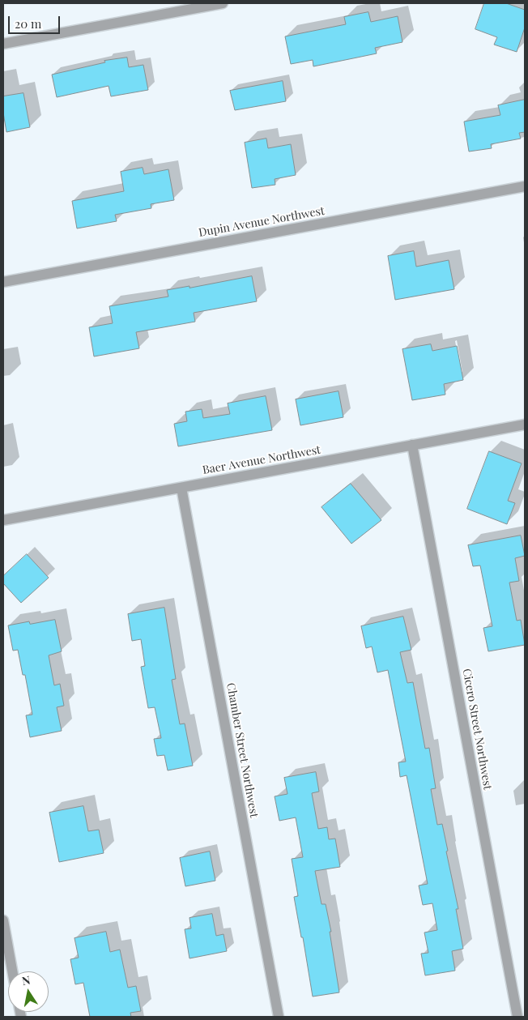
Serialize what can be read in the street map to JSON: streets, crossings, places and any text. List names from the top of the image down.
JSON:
{
  "streets": {
    "street": [
      "Dupin Avenue Northwest",
      "Baer Avenue Northwest",
      "Cicero Street Northwest",
      "Chamber Street Northwest"
    ]
  },
  "crossings": [
    ["Baer Avenue Northwest", "Cicero Street Northwest"],
    ["Baer Avenue Northwest", "Chamber Street Northwest"]
  ],
  "scale_bar": "20 m",
  "north": "top"
}
